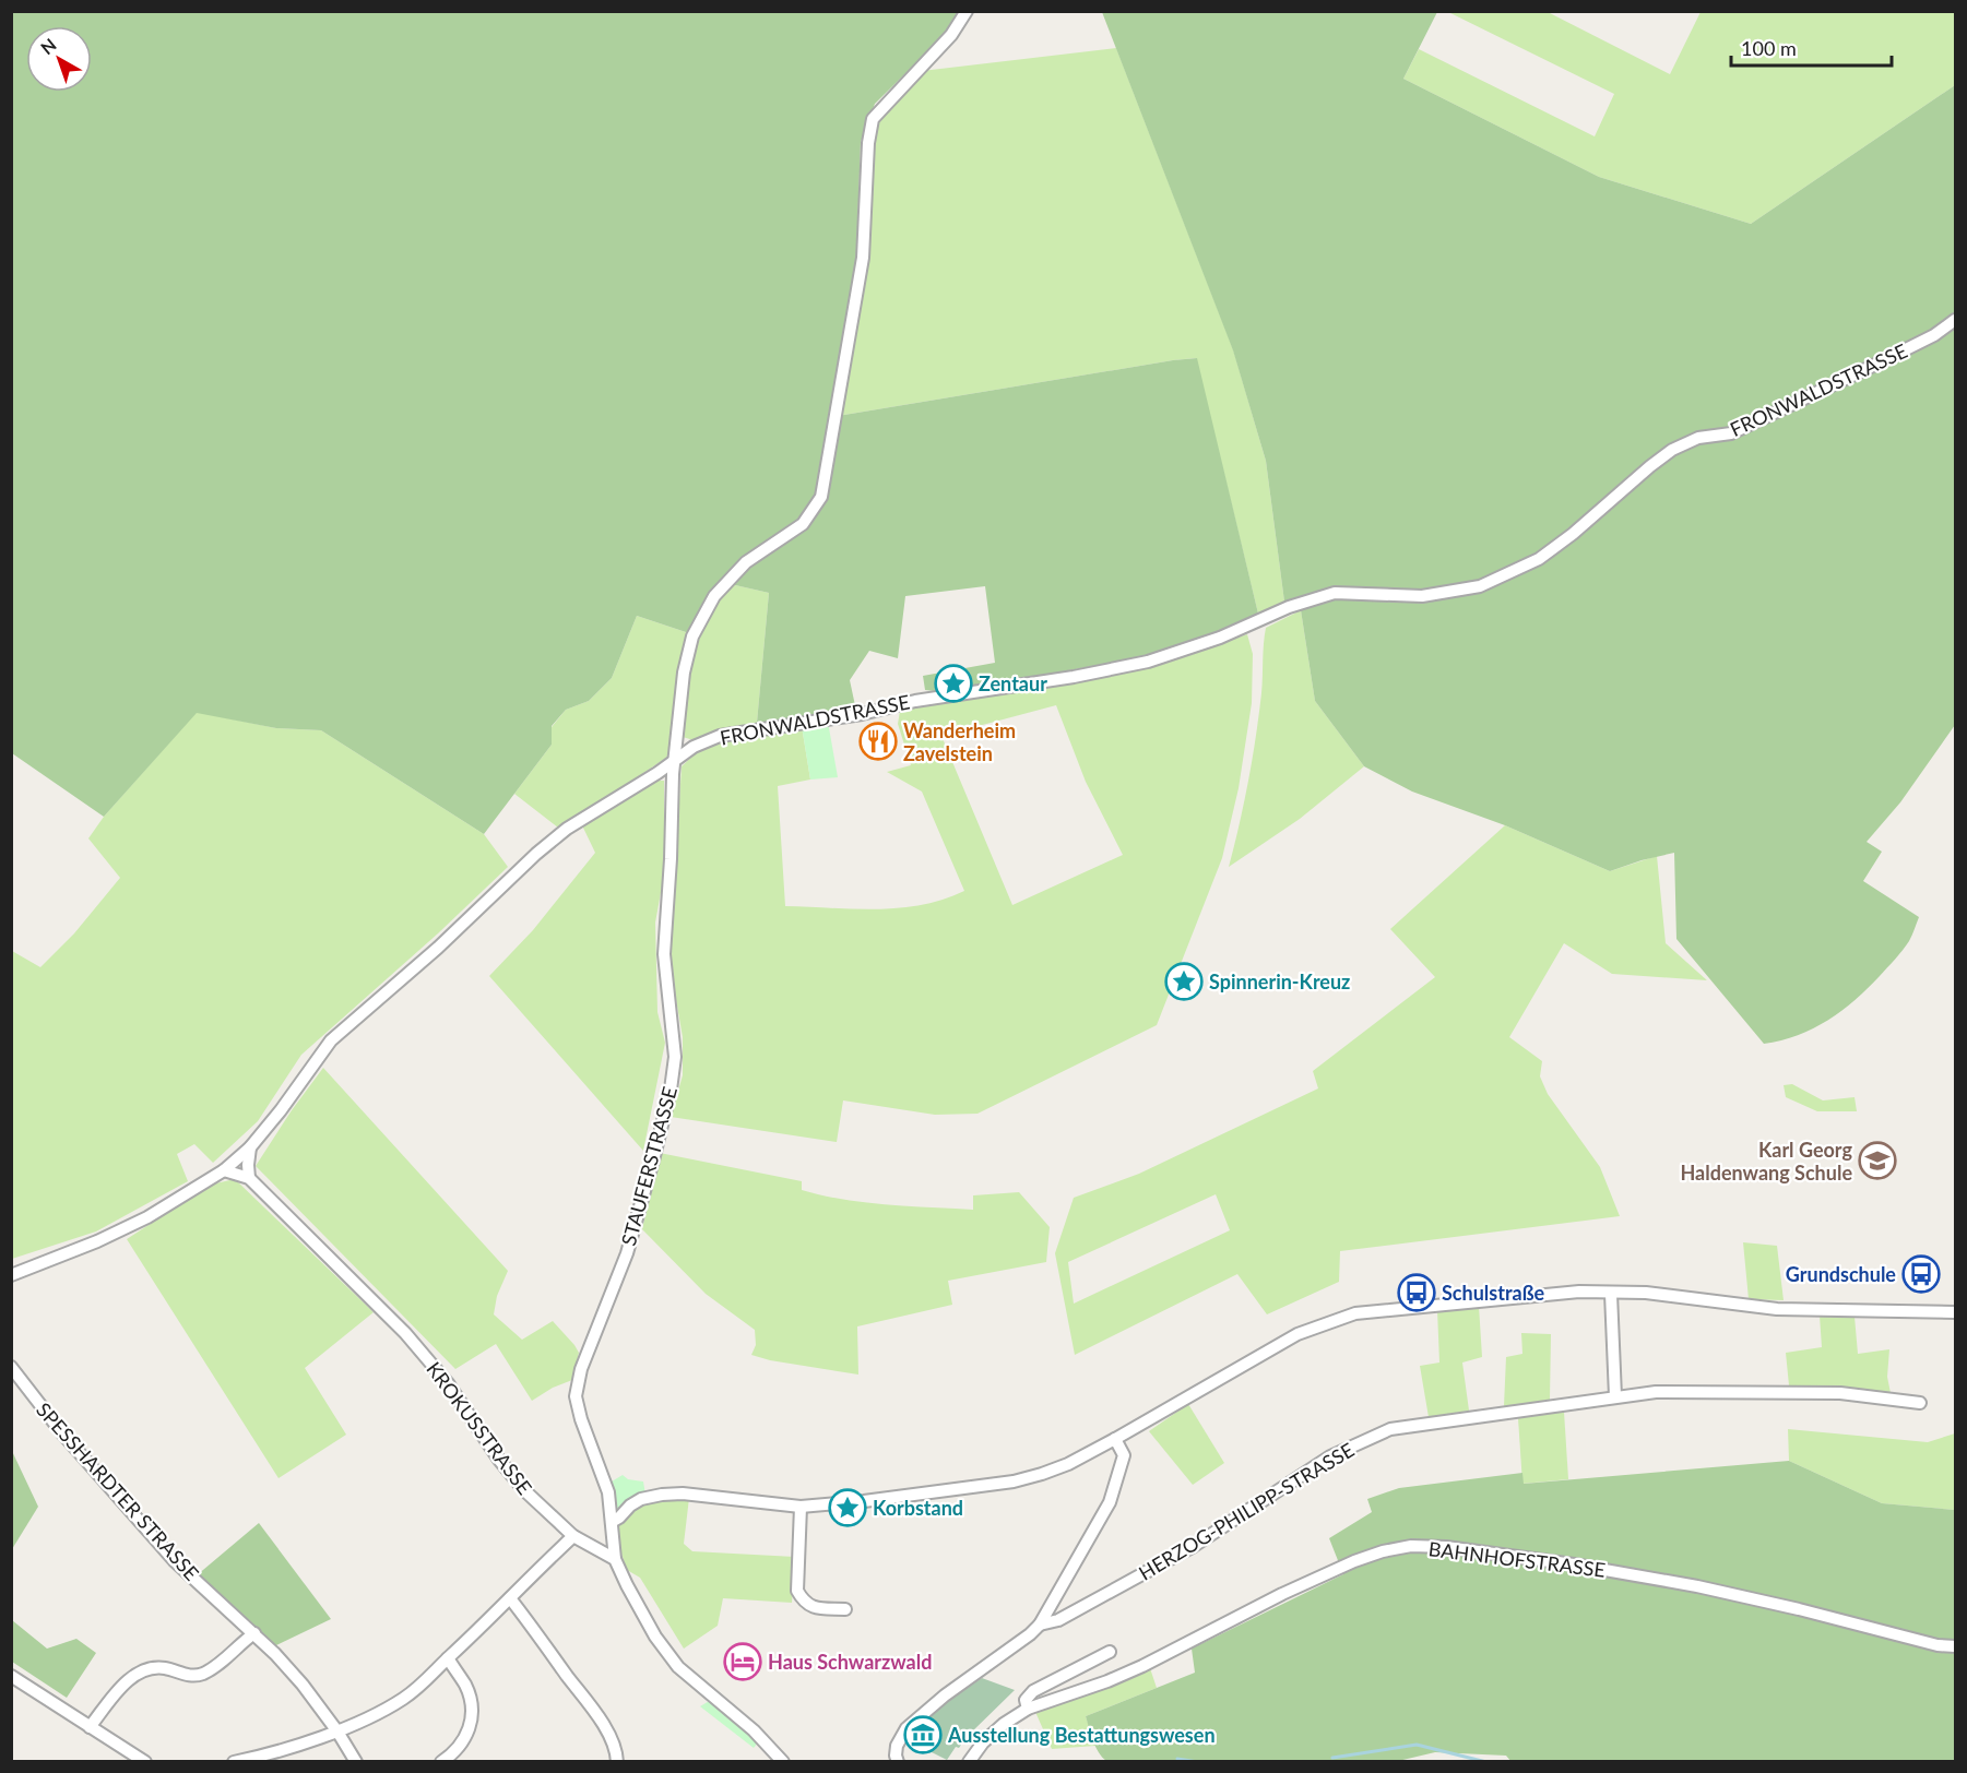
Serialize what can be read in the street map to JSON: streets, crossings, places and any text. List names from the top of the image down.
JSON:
{
  "streets": {
    "street": [
      "FRONWALDSTRASSE",
      "STAUFERSTRASSE",
      "KROKUSSTRASSE",
      "SPESSHARDTER STRASSE",
      "HERZOG-PHILIPP-STRASSE",
      "BAHNHOFSTRASSE"
    ]
  },
  "crossings": [
    ["FRONWALDSTRASSE", "STAUFERSTRASSE"],
    ["FRONWALDSTRASSE", "KROKUSSTRASSE"],
    ["STAUFERSTRASSE", "KROKUSSTRASSE"]
  ],
  "places": {
    "place": ["Zentaur", "Spinnerin-Kreuz", "Korbstand"],
    "restaurant": ["Wanderheim Zavelstein"],
    "school or university": ["Karl Georg Haldenwang Schule"],
    "bus stop": ["Grundschule", "Schulstraße"],
    "hotel": ["Haus Schwarzwald"],
    "museum": ["Ausstellung Bestattungswesen"]
  },
  "scale_bar": "100 m",
  "north": "top left"
}
